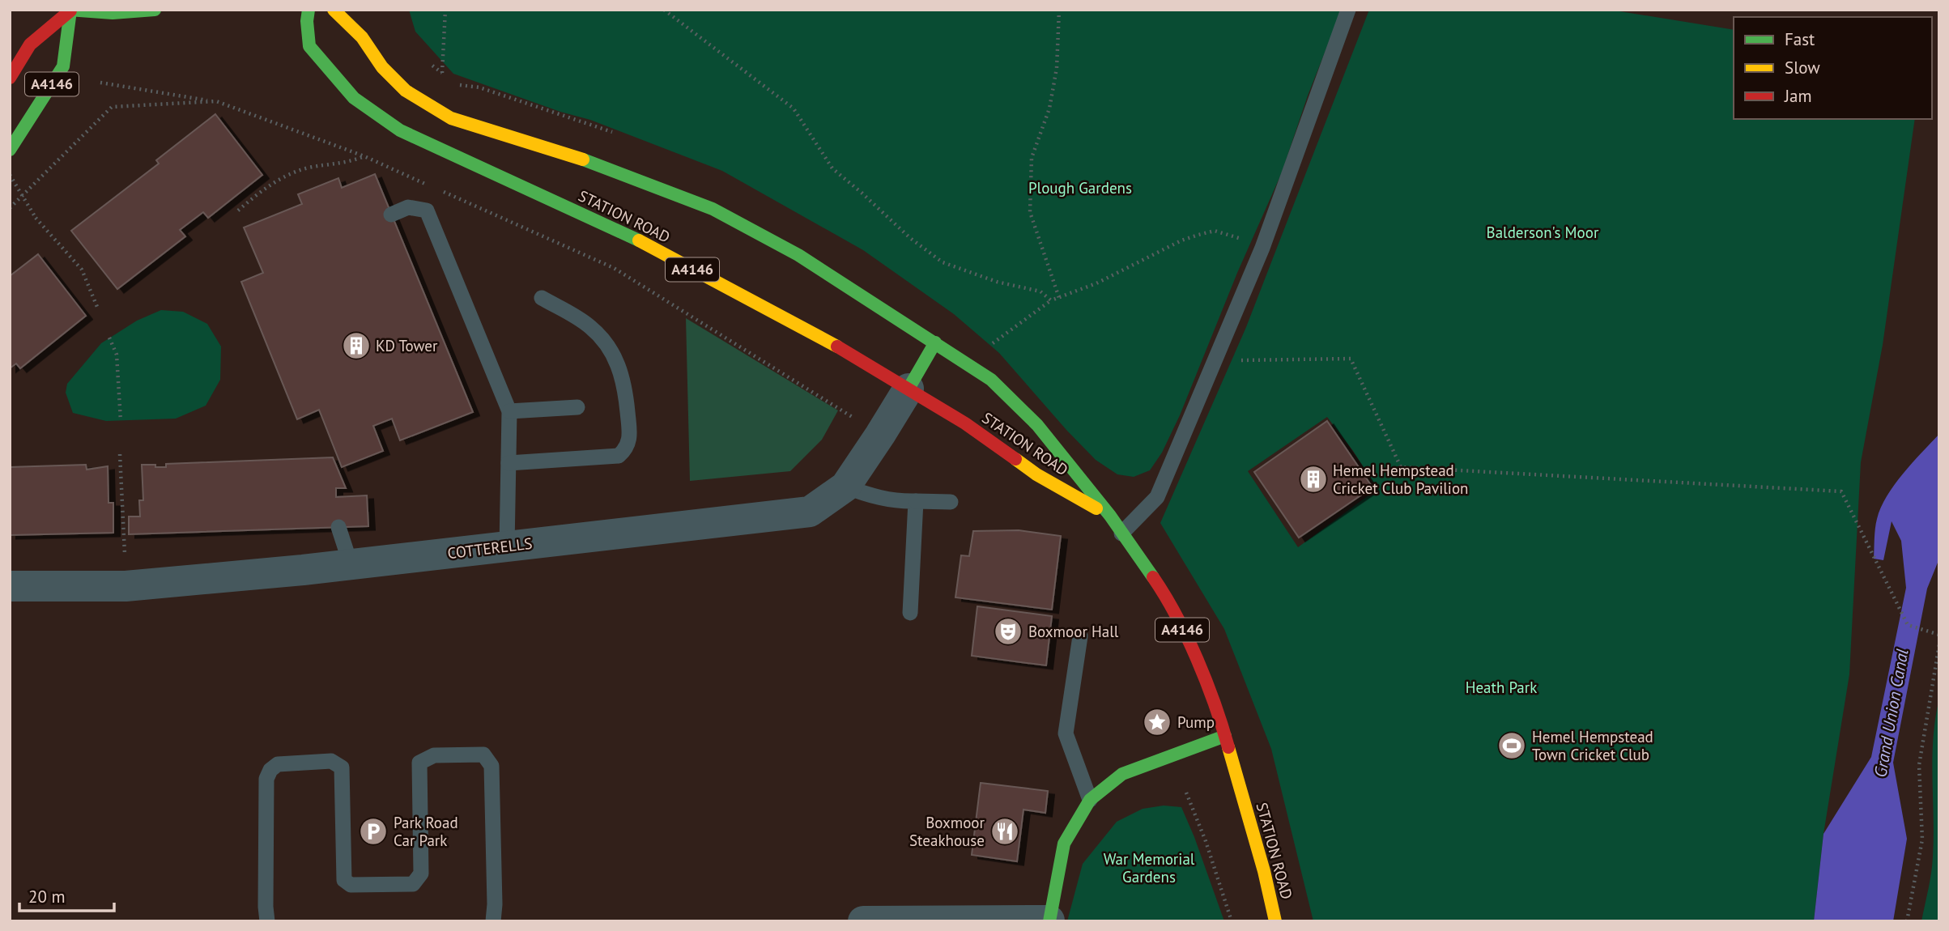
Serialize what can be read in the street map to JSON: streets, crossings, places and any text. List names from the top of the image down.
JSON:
{
  "streets": {
    "main road": ["A4146", "STATION ROAD"],
    "street": ["COTTERELLS"]
  },
  "crossings": [
    ["STATION ROAD", "COTTERELLS"]
  ],
  "water": ["Grand Union Canal"],
  "parks": [
    "Plough Gardens",
    "Balderson's Moor",
    "Heath Park",
    "War Memorial Gardens"
  ],
  "places": {
    "building": ["KD Tower", "Hemel Hempstead Cricket Club Pavilion"],
    "theatre": ["Boxmoor Hall"],
    "place": ["Pump"],
    "sports": ["Hemel Hempstead Town Cricket Club"],
    "parking": ["Park Road Car Park"],
    "restaurant": ["Boxmoor Steakhouse"]
  },
  "legend": ["Fast", "Slow", "Jam"],
  "scale_bar": "20 m"
}
